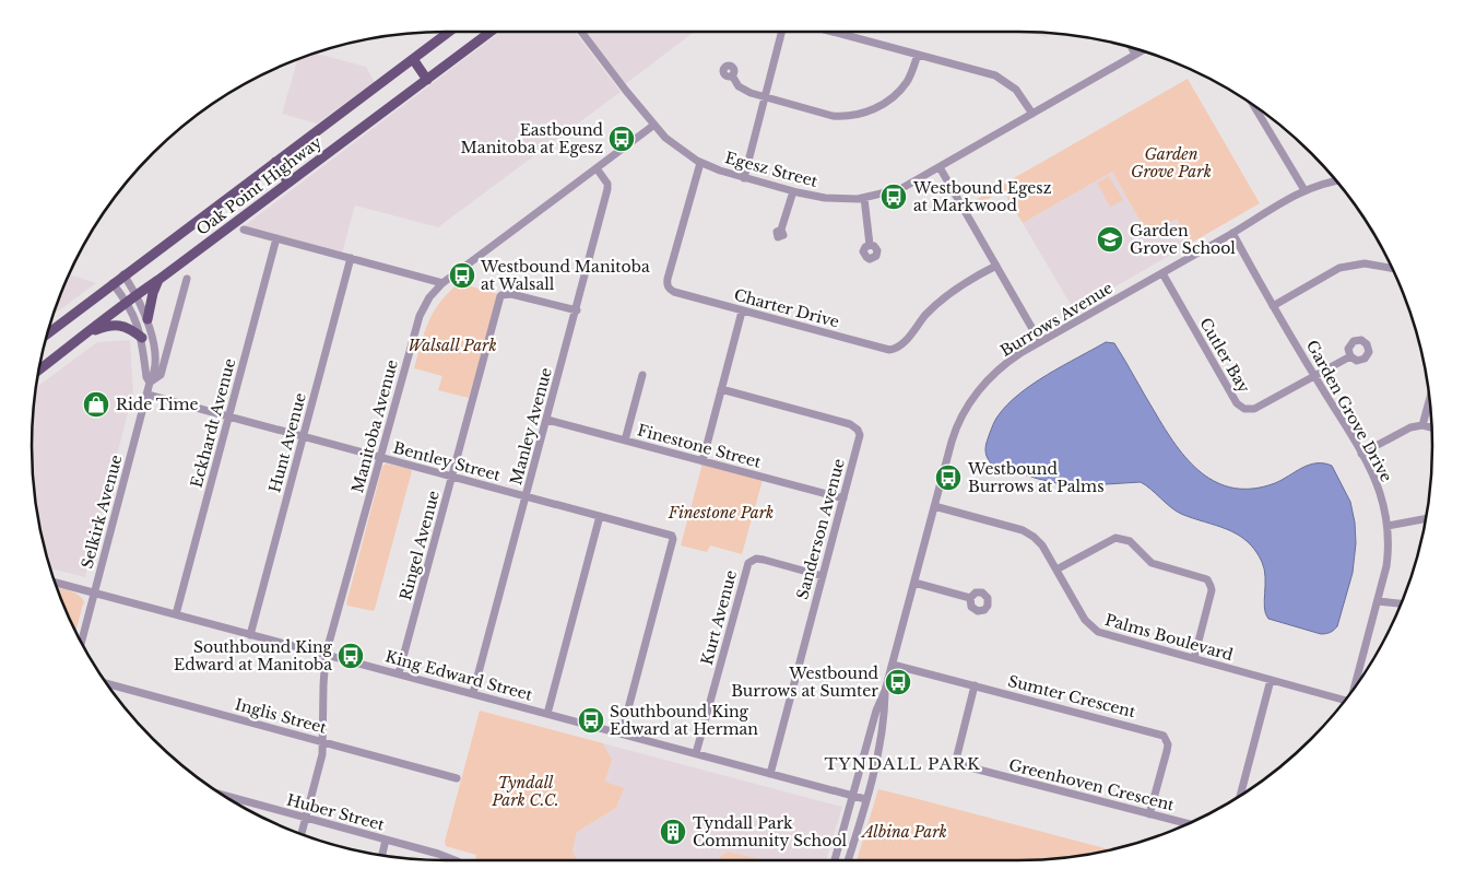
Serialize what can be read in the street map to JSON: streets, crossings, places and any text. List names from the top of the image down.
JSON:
{
  "streets": {
    "main road": ["Oak Point Highway"],
    "street": [
      "Egesz Street",
      "Charter Drive",
      "Burrows Avenue",
      "Cutler Bay",
      "Garden Grove Drive",
      "Eckhardt Avenue",
      "Manitoba Avenue",
      "Manley Avenue",
      "Hunt Avenue",
      "Finestone Street",
      "Bentley Street",
      "Selkirk Avenue",
      "Sanderson Avenue",
      "Ringel Avenue",
      "Kurt Avenue",
      "Palms Boulevard",
      "King Edward Street",
      "Sumter Crescent",
      "Inglis Street",
      "Greenhoven Crescent",
      "Huber Street"
    ]
  },
  "crossings": [
    ["Egesz Street", "Charter Drive"],
    ["Egesz Street", "Manitoba Avenue"],
    ["Oak Point Highway", "Selkirk Avenue"],
    ["Burrows Avenue", "Cutler Bay"],
    ["Burrows Avenue", "Garden Grove Drive"],
    ["Burrows Avenue", "Palms Boulevard"],
    ["Burrows Avenue", "King Edward Street"],
    ["Burrows Avenue", "Sumter Crescent"],
    ["Cutler Bay", "Garden Grove Drive"],
    ["Eckhardt Avenue", "Bentley Street"],
    ["Eckhardt Avenue", "King Edward Street"],
    ["Manitoba Avenue", "Manley Avenue"],
    ["Manitoba Avenue", "Bentley Street"],
    ["Manitoba Avenue", "King Edward Street"],
    ["Manitoba Avenue", "Inglis Street"],
    ["Manitoba Avenue", "Huber Street"],
    ["Manley Avenue", "Finestone Street"],
    ["Manley Avenue", "Bentley Street"],
    ["Manley Avenue", "Ringel Avenue"],
    ["Manley Avenue", "King Edward Street"],
    ["Hunt Avenue", "Bentley Street"],
    ["Hunt Avenue", "King Edward Street"],
    ["Finestone Street", "Sanderson Avenue"],
    ["Bentley Street", "Selkirk Avenue"],
    ["Bentley Street", "Ringel Avenue"],
    ["Bentley Street", "King Edward Street"],
    ["Selkirk Avenue", "King Edward Street"],
    ["Sanderson Avenue", "Kurt Avenue"],
    ["Sanderson Avenue", "King Edward Street"],
    ["Ringel Avenue", "King Edward Street"],
    ["Kurt Avenue", "King Edward Street"],
    ["Sumter Crescent", "Greenhoven Crescent"]
  ],
  "districts": ["TYNDALL PARK"],
  "parks": [
    "Garden Grove Park",
    "Walsall Park",
    "Finestone Park",
    "Tyndall Park C.C.",
    "Albina Park"
  ],
  "places": {
    "bus stop": [
      "Eastbound Manitoba at Egesz",
      "Westbound Egesz at Markwood",
      "Westbound Manitoba at Walsall",
      "Westbound Burrows at Palms",
      "Southbound King Edward at Manitoba",
      "Westbound Burrows at Sumter",
      "Southbound King Edward at Herman"
    ],
    "school or university": ["Garden Grove School"],
    "shop": ["Ride Time"],
    "building": ["Tyndall Park Community School"]
  }
}
